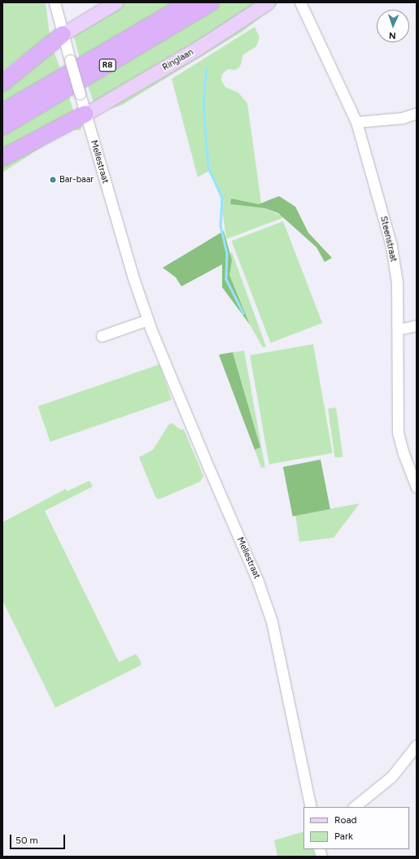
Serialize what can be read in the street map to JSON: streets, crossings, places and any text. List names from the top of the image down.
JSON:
{
  "streets": {
    "highway": ["R8"],
    "main road": ["Ringlaan"],
    "street": ["Mellestraat", "Steenstraat"]
  },
  "crossings": [
    ["Ringlaan", "Mellestraat"]
  ],
  "places": ["Bar-baar"],
  "legend": ["Road", "Park"],
  "scale_bar": "50 m",
  "north": "bottom"
}
